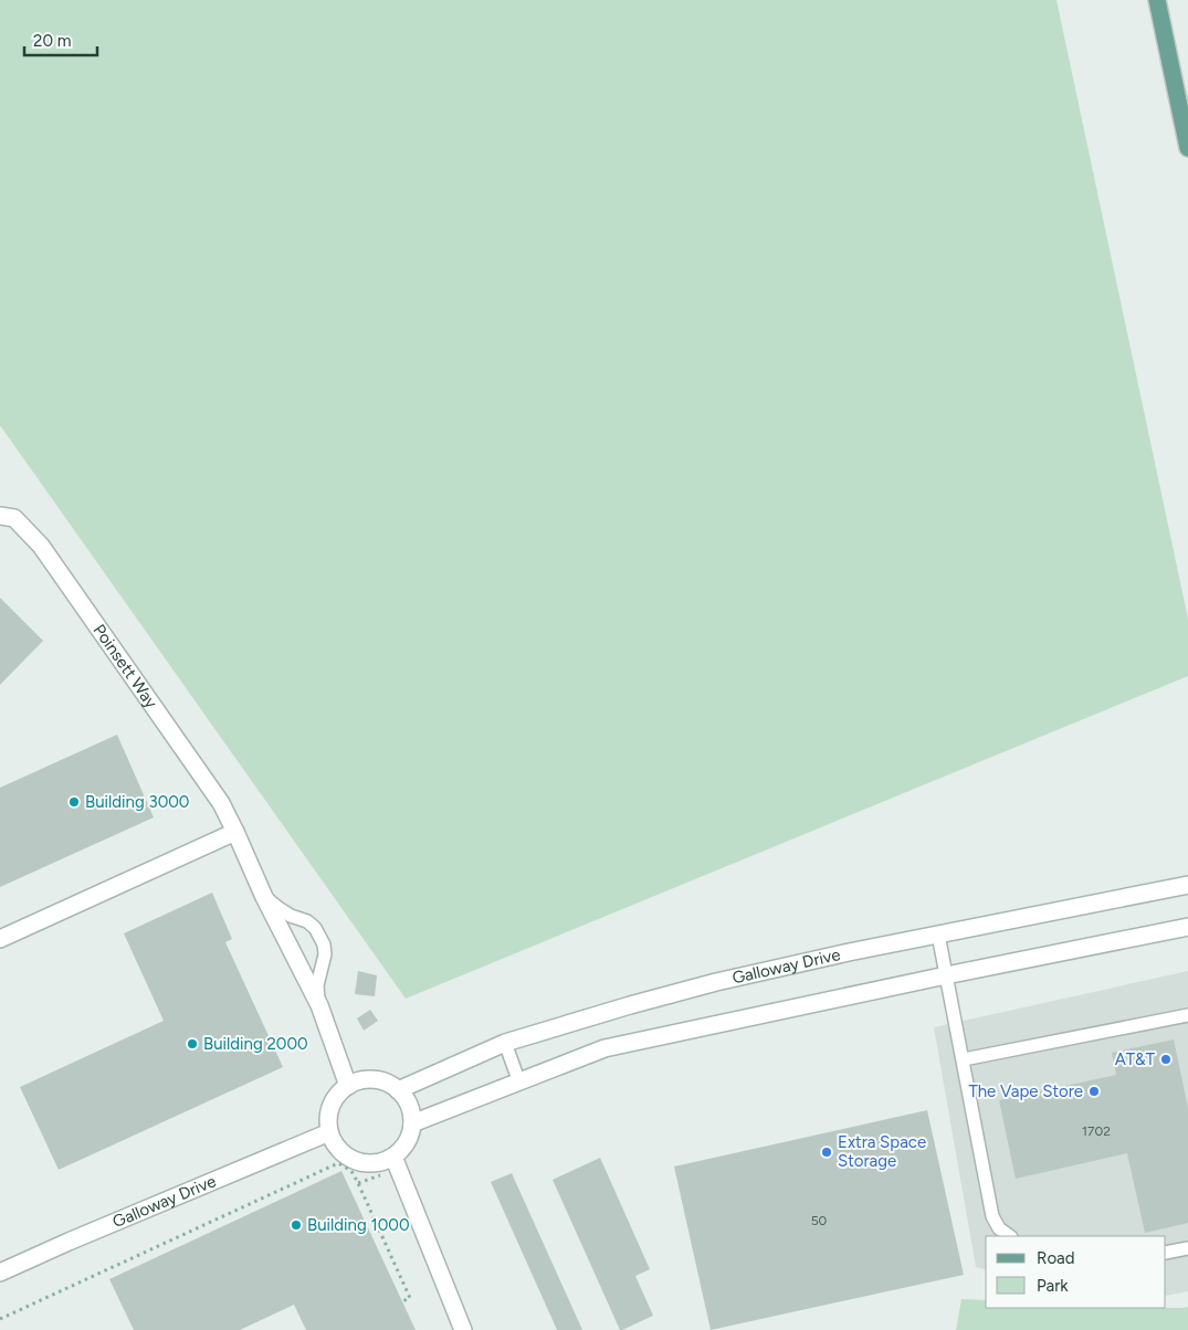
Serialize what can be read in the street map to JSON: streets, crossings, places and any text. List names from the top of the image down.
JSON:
{
  "streets": {
    "street": ["Poinsett Way", "Galloway Drive"]
  },
  "crossings": [
    ["Poinsett Way", "Galloway Drive"]
  ],
  "places": [
    "Building 3000",
    "Building 2000",
    "AT&T",
    "The Vape Store",
    "Extra Space Storage",
    "Building 1000"
  ],
  "house_numbers": ["1702", "50"],
  "legend": ["Road", "Park"],
  "scale_bar": "20 m"
}
